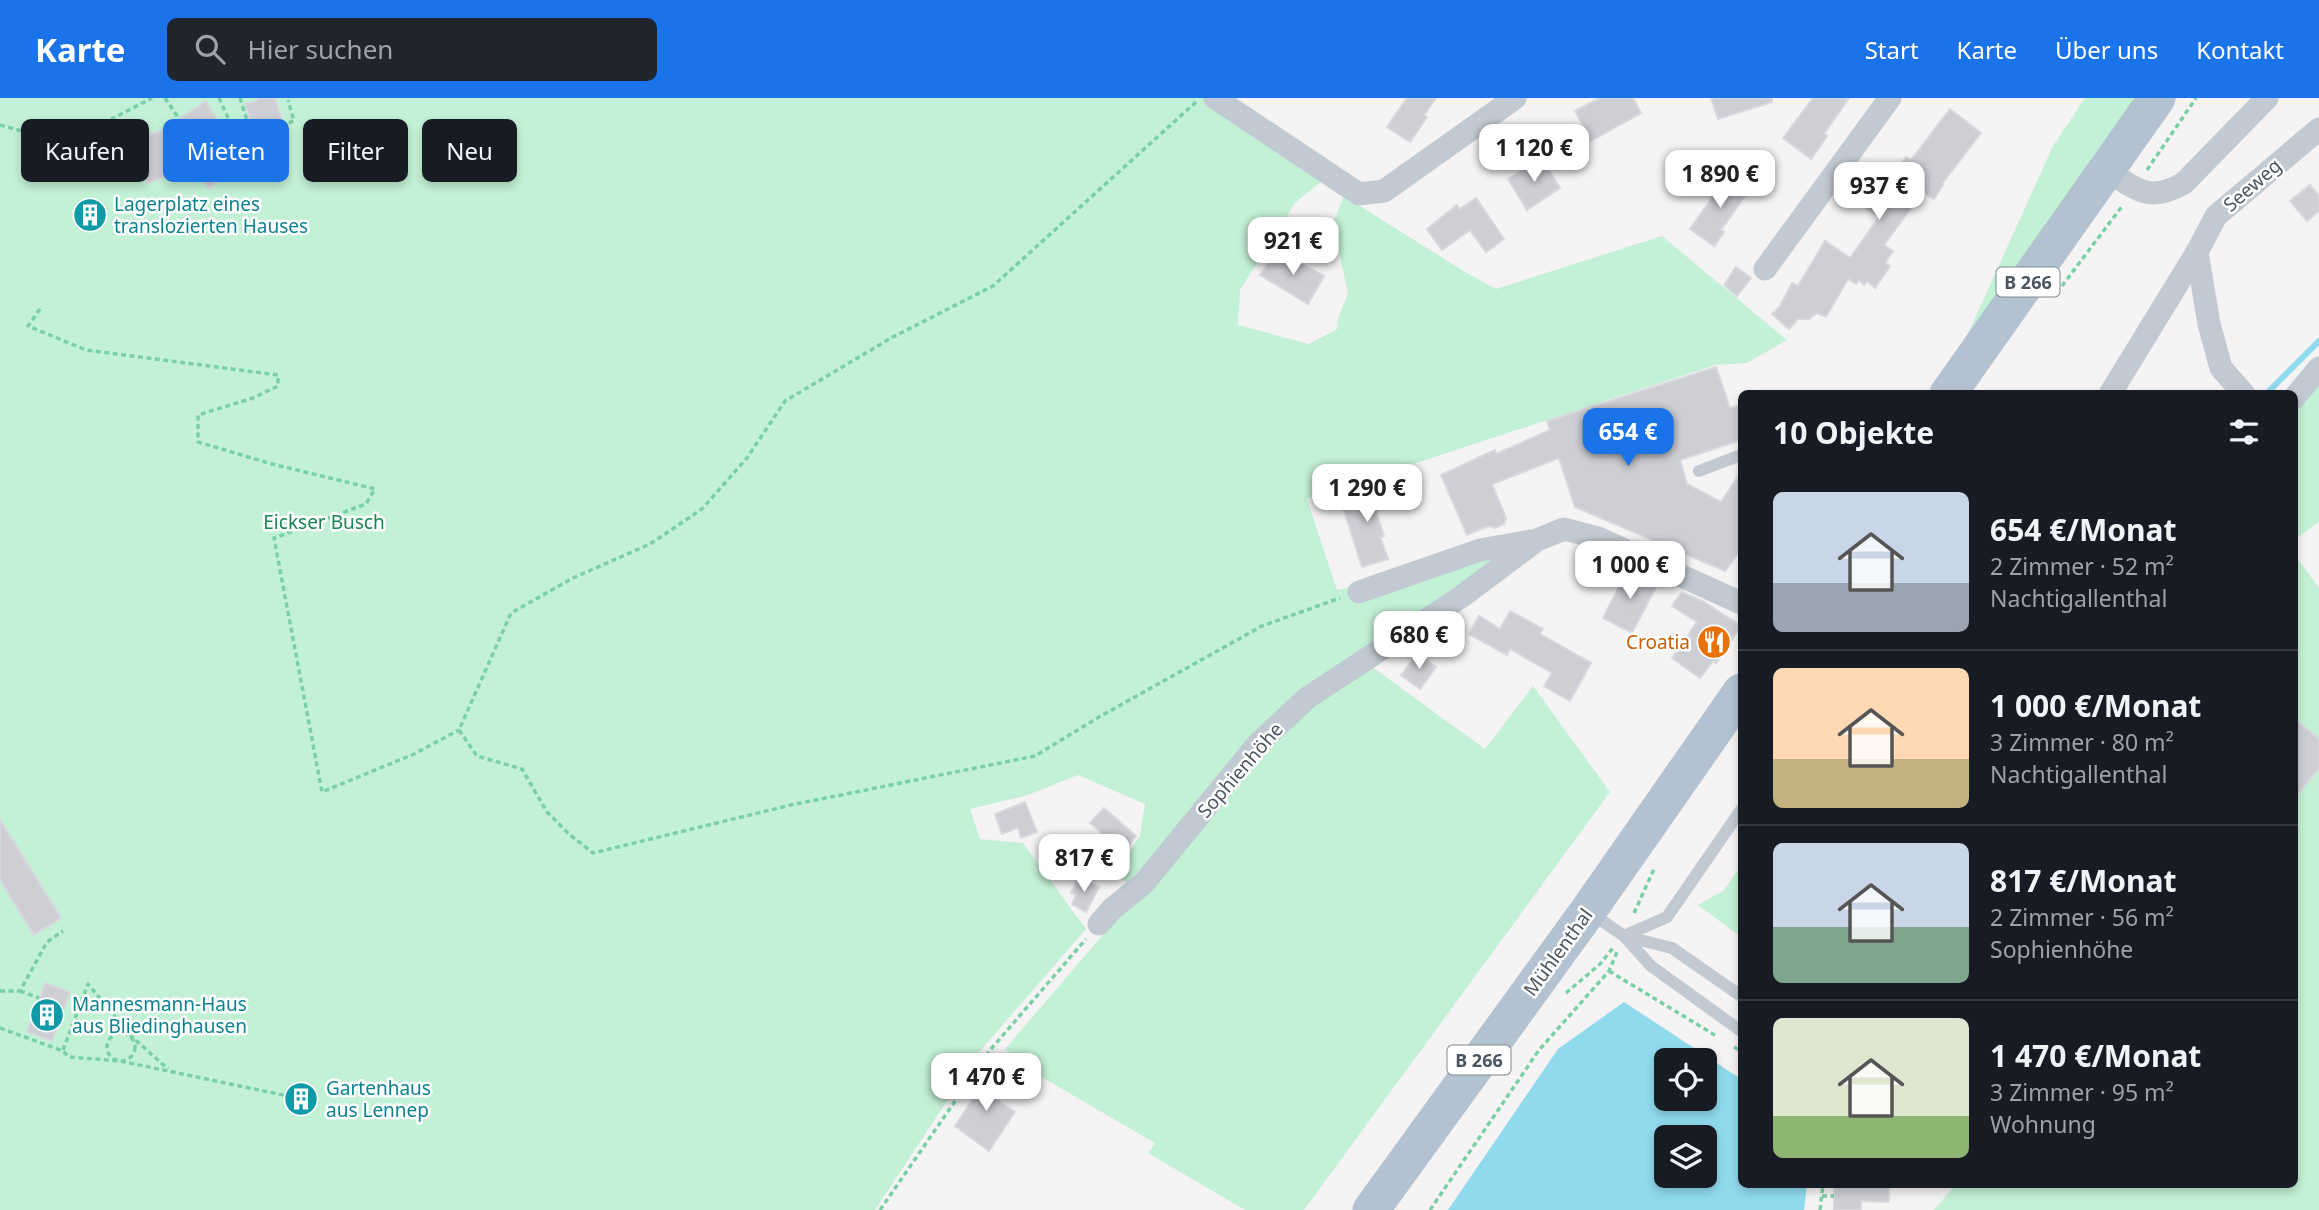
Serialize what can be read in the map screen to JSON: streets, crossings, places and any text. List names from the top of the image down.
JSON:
{
  "streets": {
    "main road": ["B 266", "Mühlenthal"],
    "street": ["Seeweg", "Sophienhöhe"]
  },
  "parks": ["Eickser Busch"],
  "places": {
    "building": ["Lagerplatz eines translozierten Hauses", "Mannesmann-Haus aus Bliedinghausen", "Gartenhaus aus Lennep"],
    "restaurant": ["Croatia"]
  },
  "page": {
    "header": "Karte",
    "search": "Hier suchen",
    "nav": [
      "Start",
      "Karte",
      "Über uns",
      "Kontakt"
    ],
    "chip": [
      "Kaufen",
      "Mieten",
      "Filter",
      "Neu"
    ],
    "price": [
      "1 120 €",
      "1 890 €",
      "937 €",
      "921 €",
      "654 €",
      "1 290 €",
      "1 000 €",
      "680 €",
      "817 €",
      "1 470 €"
    ],
    "heading": "10 Objekte",
    "list": [
      {
        "name": "654 €/Monat",
        "note": "2 Zimmer · 52 m² · Nachtigallenthal"
      },
      {
        "name": "1 000 €/Monat",
        "note": "3 Zimmer · 80 m² · Nachtigallenthal"
      },
      {
        "name": "817 €/Monat",
        "note": "2 Zimmer · 56 m² · Sophienhöhe"
      },
      {
        "name": "1 470 €/Monat",
        "note": "3 Zimmer · 95 m² · Wohnung"
      }
    ]
  }
}
